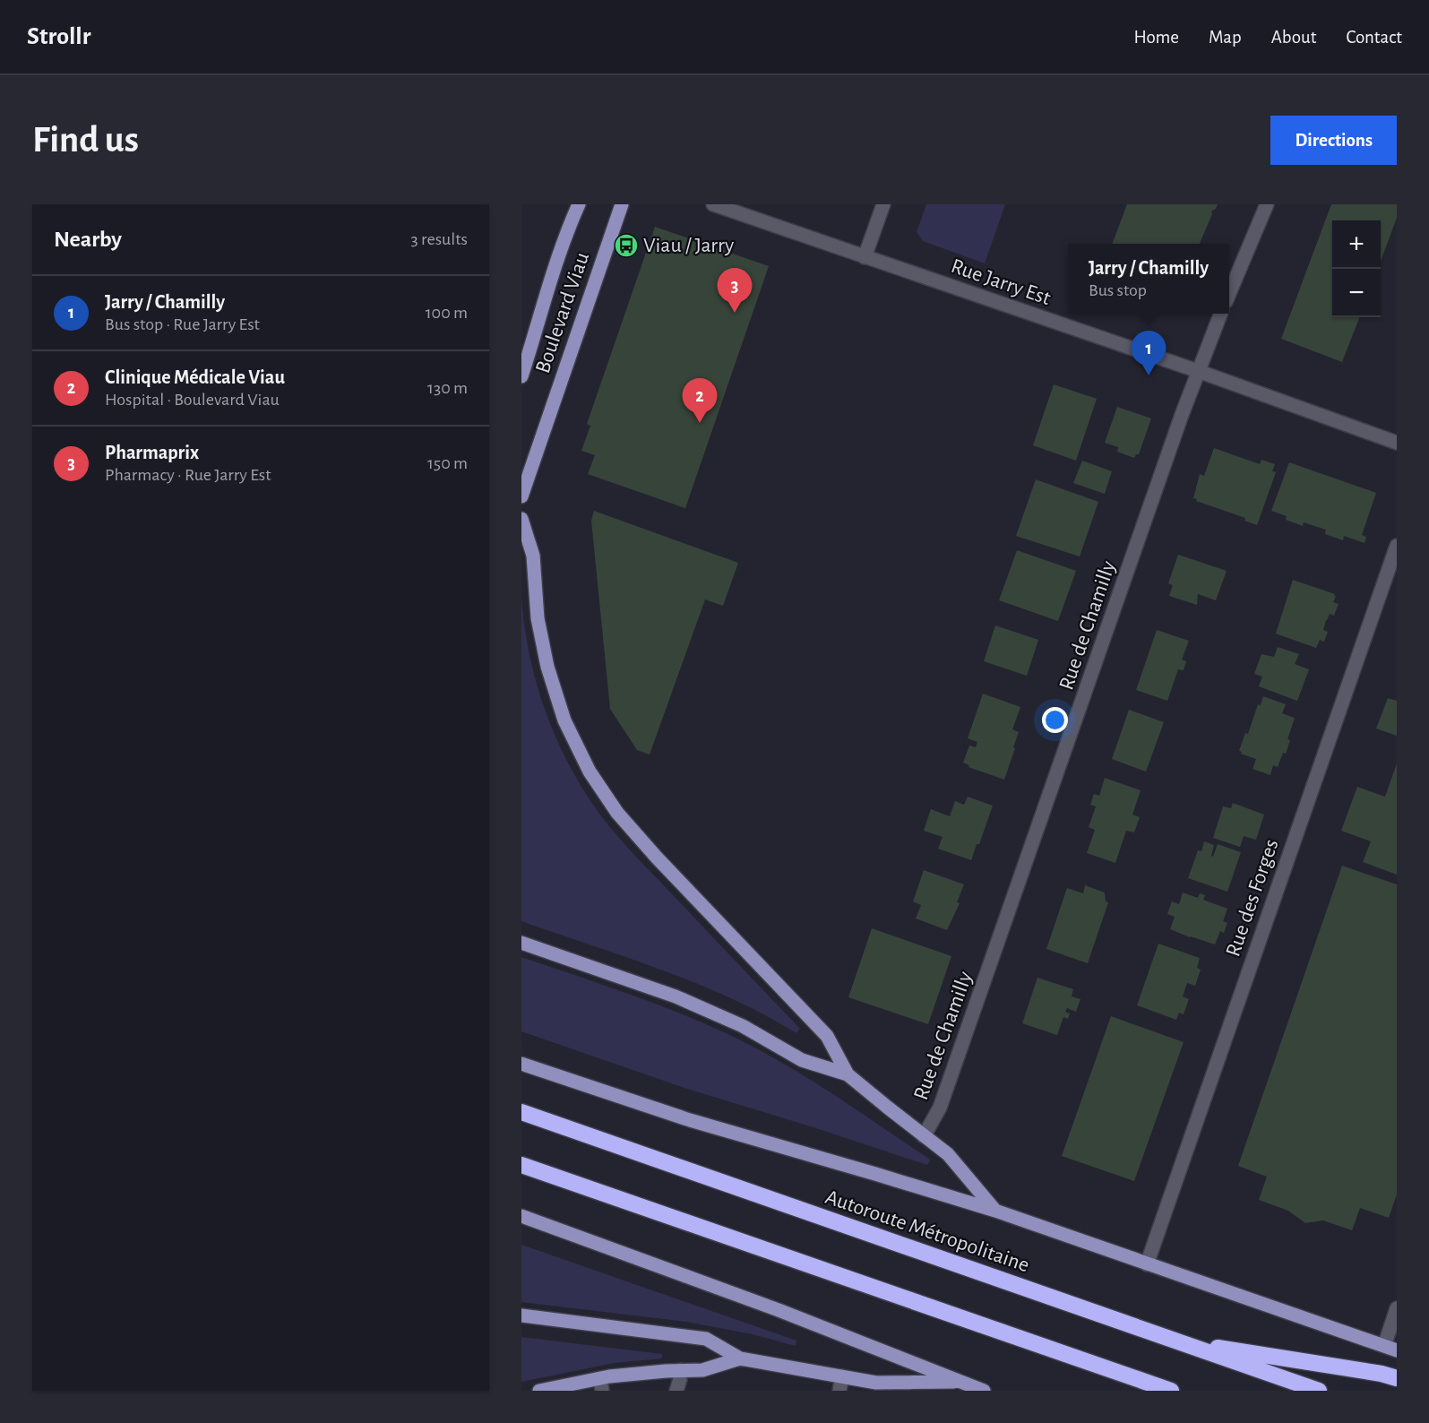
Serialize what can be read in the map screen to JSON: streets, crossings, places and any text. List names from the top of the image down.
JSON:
{
  "streets": {
    "highway": ["Autoroute Métropolitaine"],
    "main road": ["Boulevard Viau"],
    "street": ["Rue Jarry Est", "Rue de Chamilly", "Rue des Forges"]
  },
  "crossings": [
    ["Rue Jarry Est", "Rue de Chamilly"]
  ],
  "places": {
    "bus stop": ["Viau / Jarry"]
  },
  "page": {
    "header": "Strollr",
    "nav": [
      "Home",
      "Map",
      "About",
      "Contact"
    ],
    "buttons": "Directions",
    "title": "Find us",
    "heading": ["Nearby", "3 results"],
    "map_buttons": ["+", "−"],
    "popup": ["Jarry / Chamilly", "Bus stop"],
    "pins": ["3", "1", "2"],
    "list": [
      {
        "mark": "1",
        "name": "Jarry / Chamilly",
        "note": "Bus stop · Rue Jarry Est",
        "value": "100 m"
      },
      {
        "mark": "2",
        "name": "Clinique Médicale Viau",
        "note": "Hospital · Boulevard Viau",
        "value": "130 m"
      },
      {
        "mark": "3",
        "name": "Pharmaprix",
        "note": "Pharmacy · Rue Jarry Est",
        "value": "150 m"
      }
    ]
  }
}
